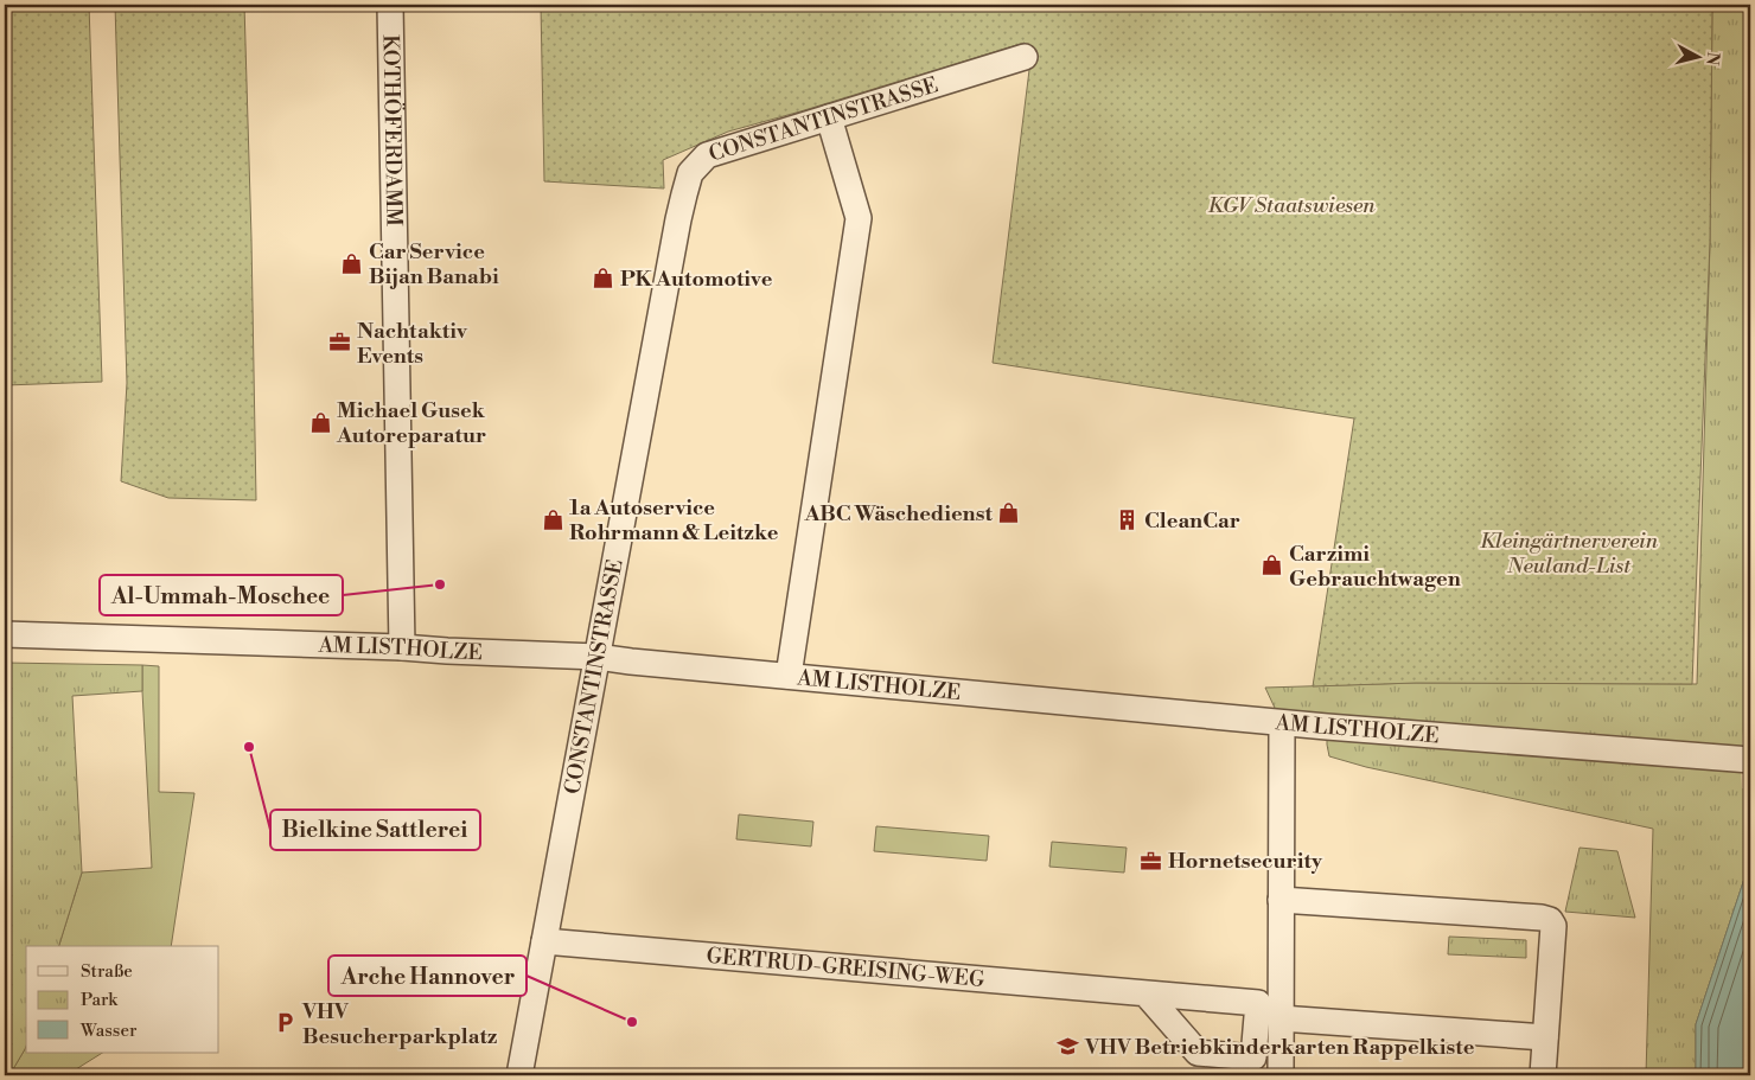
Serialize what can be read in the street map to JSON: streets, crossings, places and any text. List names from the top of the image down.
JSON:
{
  "streets": {
    "street": [
      "CONSTANTINSTRASSE",
      "KOTHÖFERDAMM",
      "AM LISTHOLZE",
      "GERTRUD-GREISING-WEG"
    ]
  },
  "crossings": [
    ["CONSTANTINSTRASSE", "AM LISTHOLZE"],
    ["CONSTANTINSTRASSE", "GERTRUD-GREISING-WEG"],
    ["KOTHÖFERDAMM", "AM LISTHOLZE"]
  ],
  "parks": ["KGV Staatswiesen", "Kleingärtnerverein Neuland-List"],
  "places": {
    "shop": [
      "Car Service Bijan Banabi",
      "PK Automotive",
      "Michael Gusek Autoreparatur",
      "ABC Wäschedienst",
      "1a Autoservice Rohrmann & Leitzke",
      "Carzimi Gebrauchtwagen"
    ],
    "office": ["Nachtaktiv Events", "Hornetsecurity"],
    "building": ["CleanCar"],
    "other": ["Al-Ummah-Moschee", "Bielkine Sattlerei", "Arche Hannover"],
    "parking": ["VHV Besucherparkplatz"],
    "school or university": ["VHV Betriebkinderkarten Rappelkiste"]
  },
  "legend": ["Straße", "Park", "Wasser"],
  "north": "right"
}
